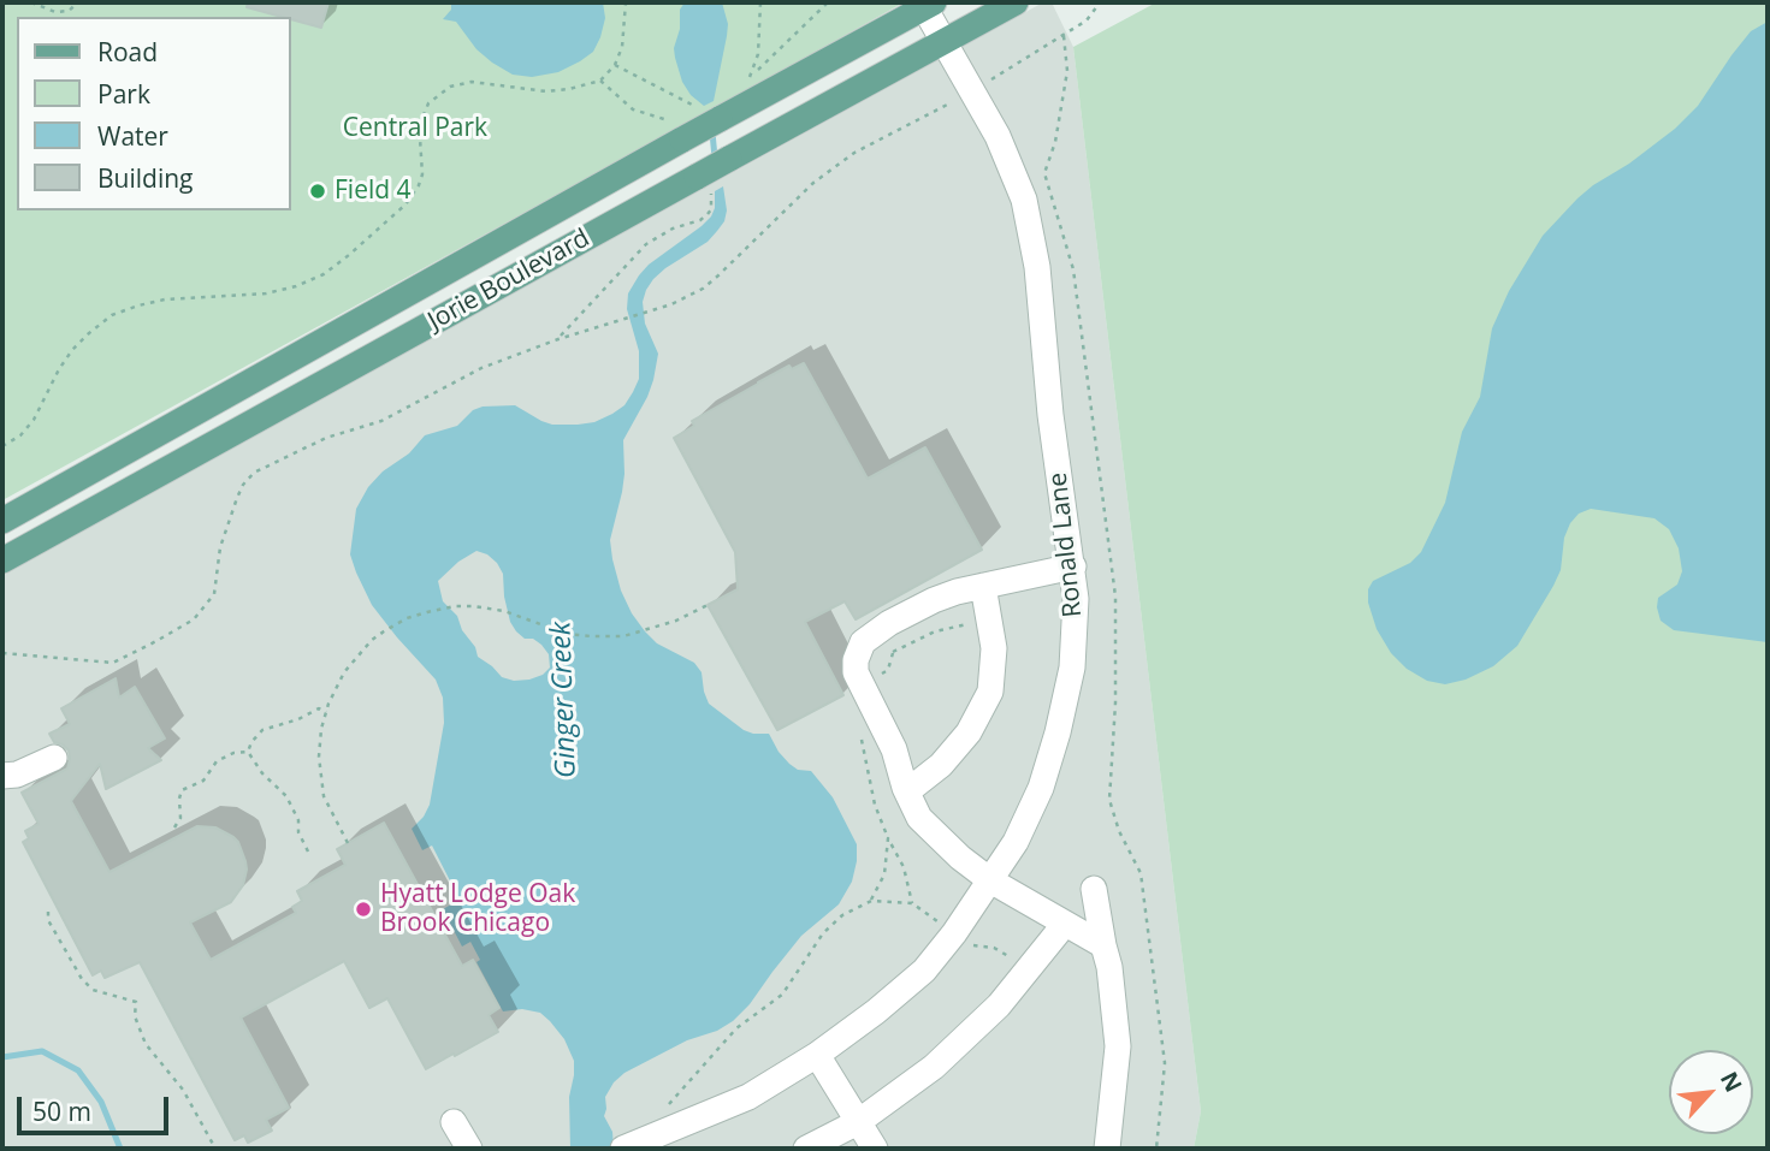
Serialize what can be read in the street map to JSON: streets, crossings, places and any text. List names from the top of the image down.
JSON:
{
  "streets": {
    "main road": ["Jorie Boulevard"],
    "street": ["Ronald Lane"]
  },
  "crossings": [
    ["Jorie Boulevard", "Ronald Lane"]
  ],
  "water": ["Ginger Creek"],
  "parks": ["Central Park"],
  "places": ["Field 4", "Hyatt Lodge Oak Brook Chicago"],
  "legend": [
    "Road",
    "Park",
    "Water",
    "Building"
  ],
  "scale_bar": "50 m",
  "north": "top right"
}
